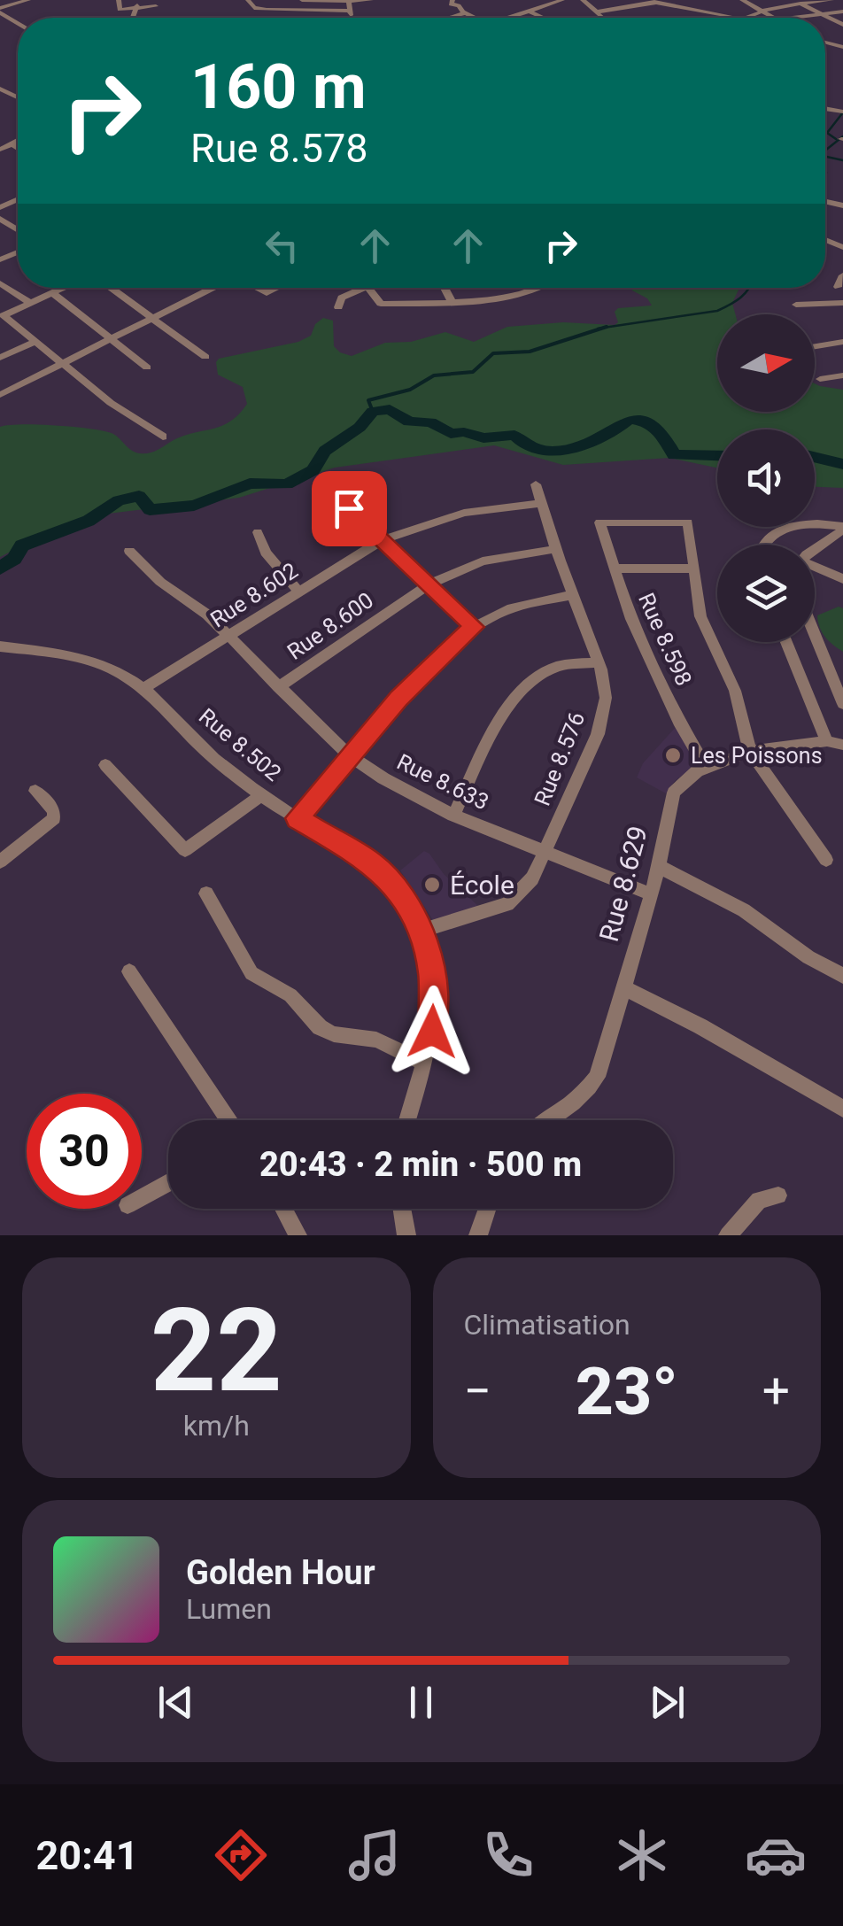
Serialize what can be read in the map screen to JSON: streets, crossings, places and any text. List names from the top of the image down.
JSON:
{
  "streets": {
    "street": [
      "Rue 8.602",
      "Rue 8.600",
      "Rue 8.598",
      "Rue 8.502",
      "Rue 8.576",
      "Rue 8.633",
      "Rue 8.629"
    ]
  },
  "crossings": [
    ["Rue 8.602", "Rue 8.502"],
    ["Rue 8.602", "Rue 8.576"],
    ["Rue 8.602", "Rue 8.633"],
    ["Rue 8.600", "Rue 8.576"],
    ["Rue 8.600", "Rue 8.633"],
    ["Rue 8.598", "Rue 8.629"],
    ["Rue 8.502", "Rue 8.576"],
    ["Rue 8.576", "Rue 8.633"],
    ["Rue 8.633", "Rue 8.629"]
  ],
  "places": ["Les Poissons", "École"],
  "north": "right",
  "page": {
    "turn": ["160 m", "Rue 8.578"],
    "limit": "30",
    "trip": "20:43 · 2 min · 500 m",
    "tile": [
      ["22", "km/h"],
      "Climatisation"
    ],
    "heat": ["−", "23°", "+"],
    "song": ["Golden Hour", "Lumen"],
    "tabs": "20:41"
  }
}
